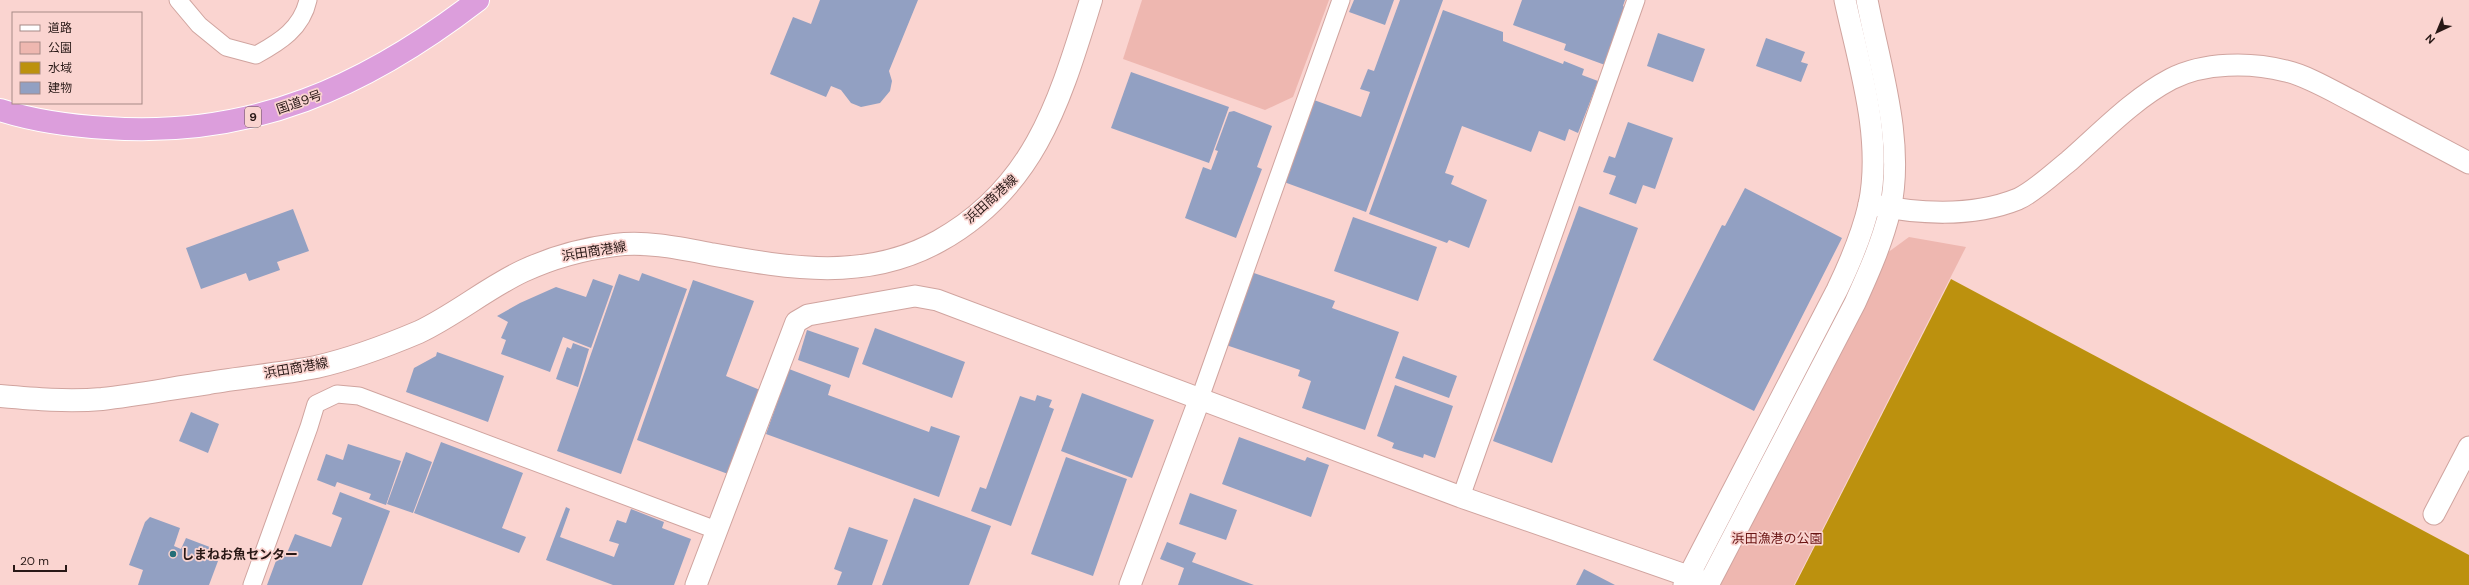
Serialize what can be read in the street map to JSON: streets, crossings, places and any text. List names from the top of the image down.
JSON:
{
  "streets": {
    "highway": ["国道9号", "9"],
    "main road": ["浜田商港線"]
  },
  "parks": ["浜田漁港の公園"],
  "places": ["しまねお魚センター"],
  "legend": [
    "道路",
    "公園",
    "水域",
    "建物"
  ],
  "scale_bar": "20 m",
  "north": "bottom left"
}
